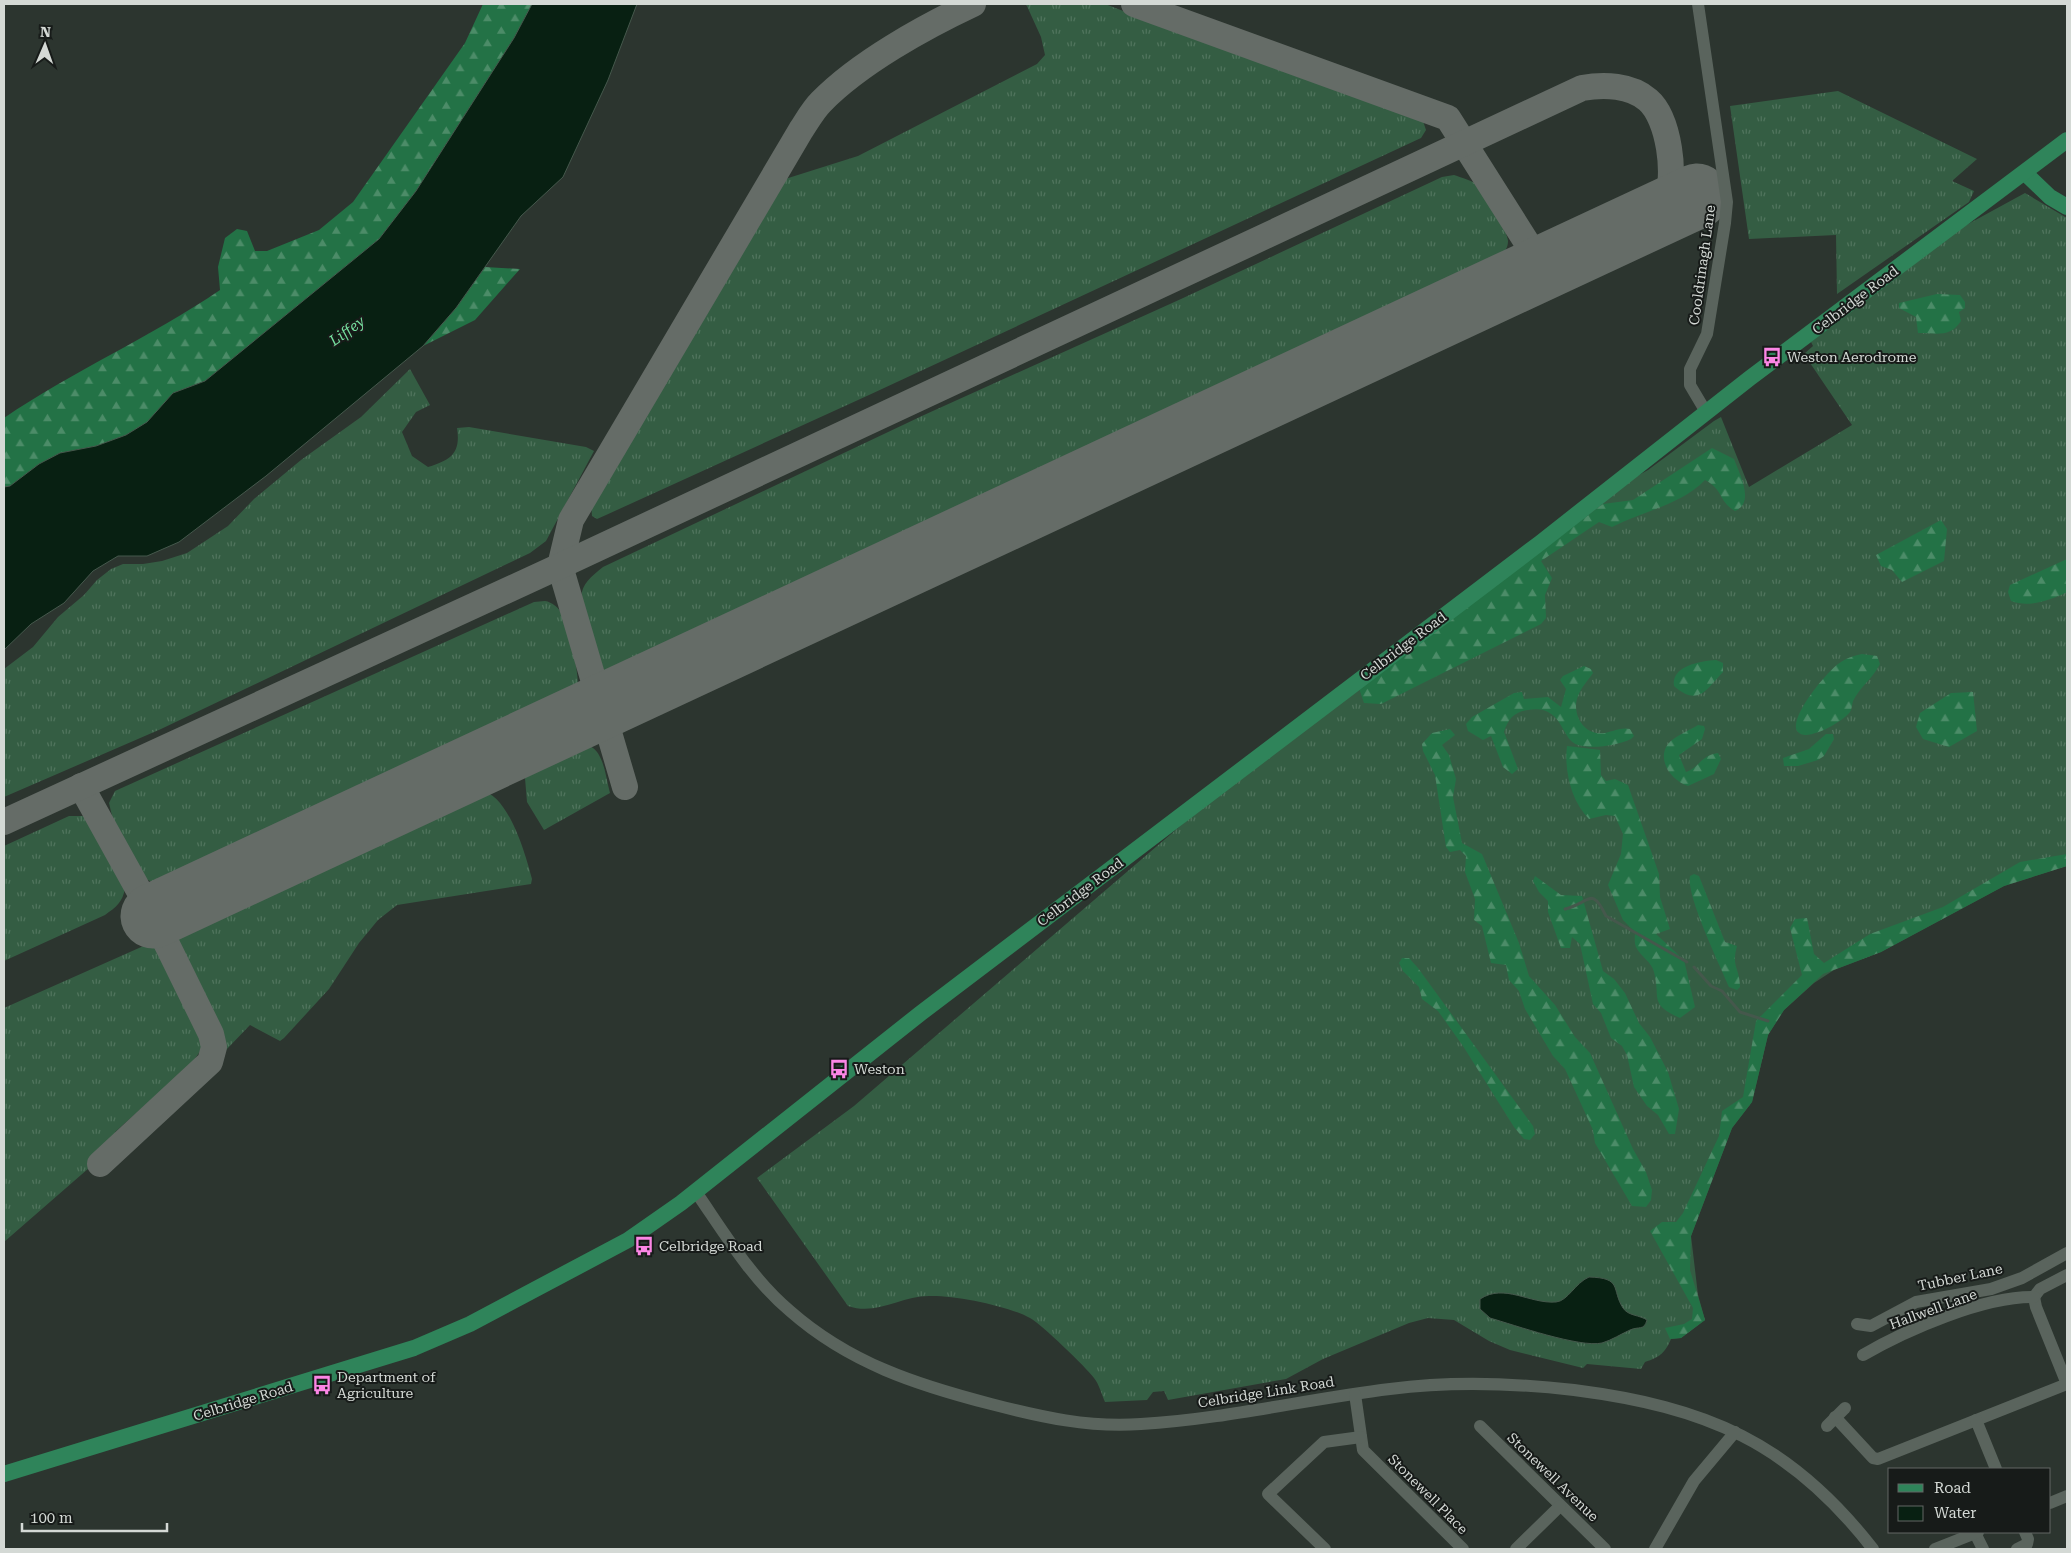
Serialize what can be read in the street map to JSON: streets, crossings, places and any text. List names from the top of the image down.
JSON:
{
  "streets": {
    "main road": ["Celbridge Road"],
    "street": [
      "Cooldrinagh Lane",
      "Tubber Lane",
      "Hallwell Lane",
      "Celbridge Link Road",
      "Stonewell Avenue",
      "Stonewell Place"
    ]
  },
  "crossings": [
    ["Cooldrinagh Lane", "Celbridge Road"],
    ["Celbridge Road", "Celbridge Link Road"],
    ["Celbridge Link Road", "Stonewell Place"]
  ],
  "water": ["Liffey"],
  "places": {
    "bus stop": [
      "Weston Aerodrome",
      "Weston",
      "Celbridge Road",
      "Department of Agriculture"
    ]
  },
  "legend": ["Road", "Water"],
  "scale_bar": "100 m",
  "north": "top"
}
